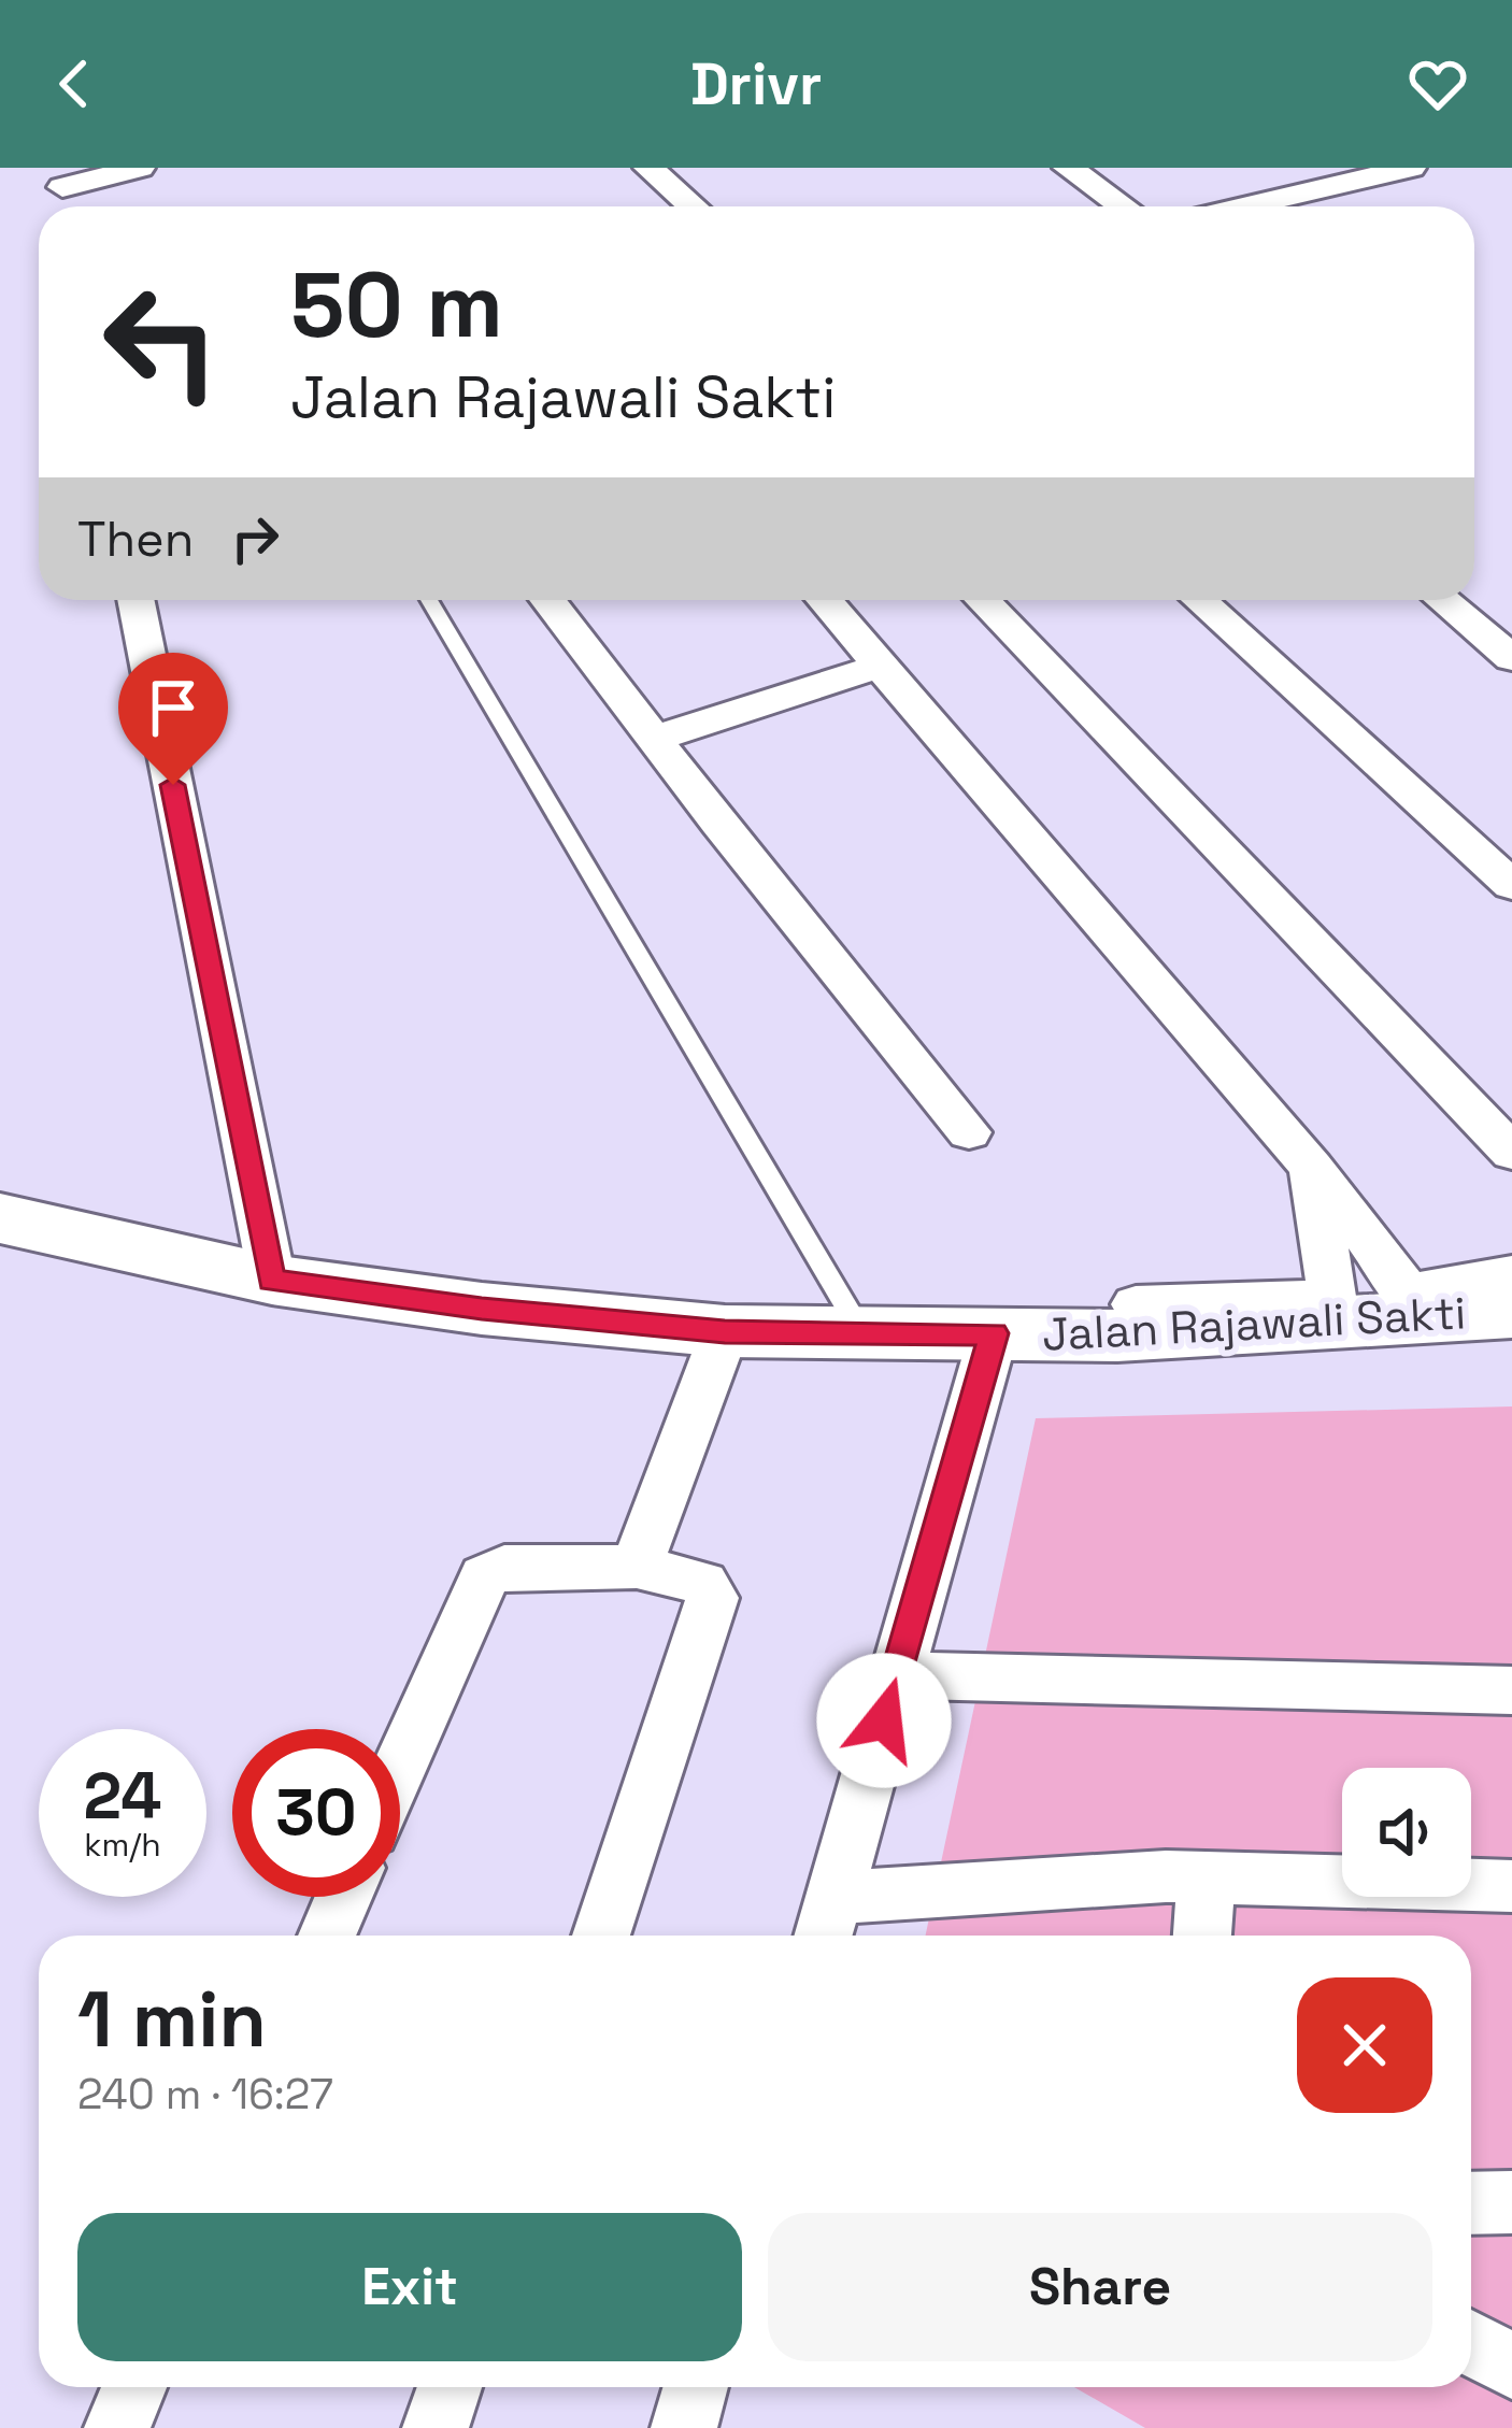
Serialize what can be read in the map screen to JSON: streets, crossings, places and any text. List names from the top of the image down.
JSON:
{
  "streets": {
    "main road": ["Jalan Rajawali Sakti"]
  },
  "page": {
    "header": "Drivr",
    "turn": ["50 m", "Jalan Rajawali Sakti"],
    "then": "Then",
    "speed": "24 km/h",
    "limit": "30",
    "heading": ["1 min", "240 m · 16:27"],
    "buttons": ["Exit", "Share"]
  }
}
